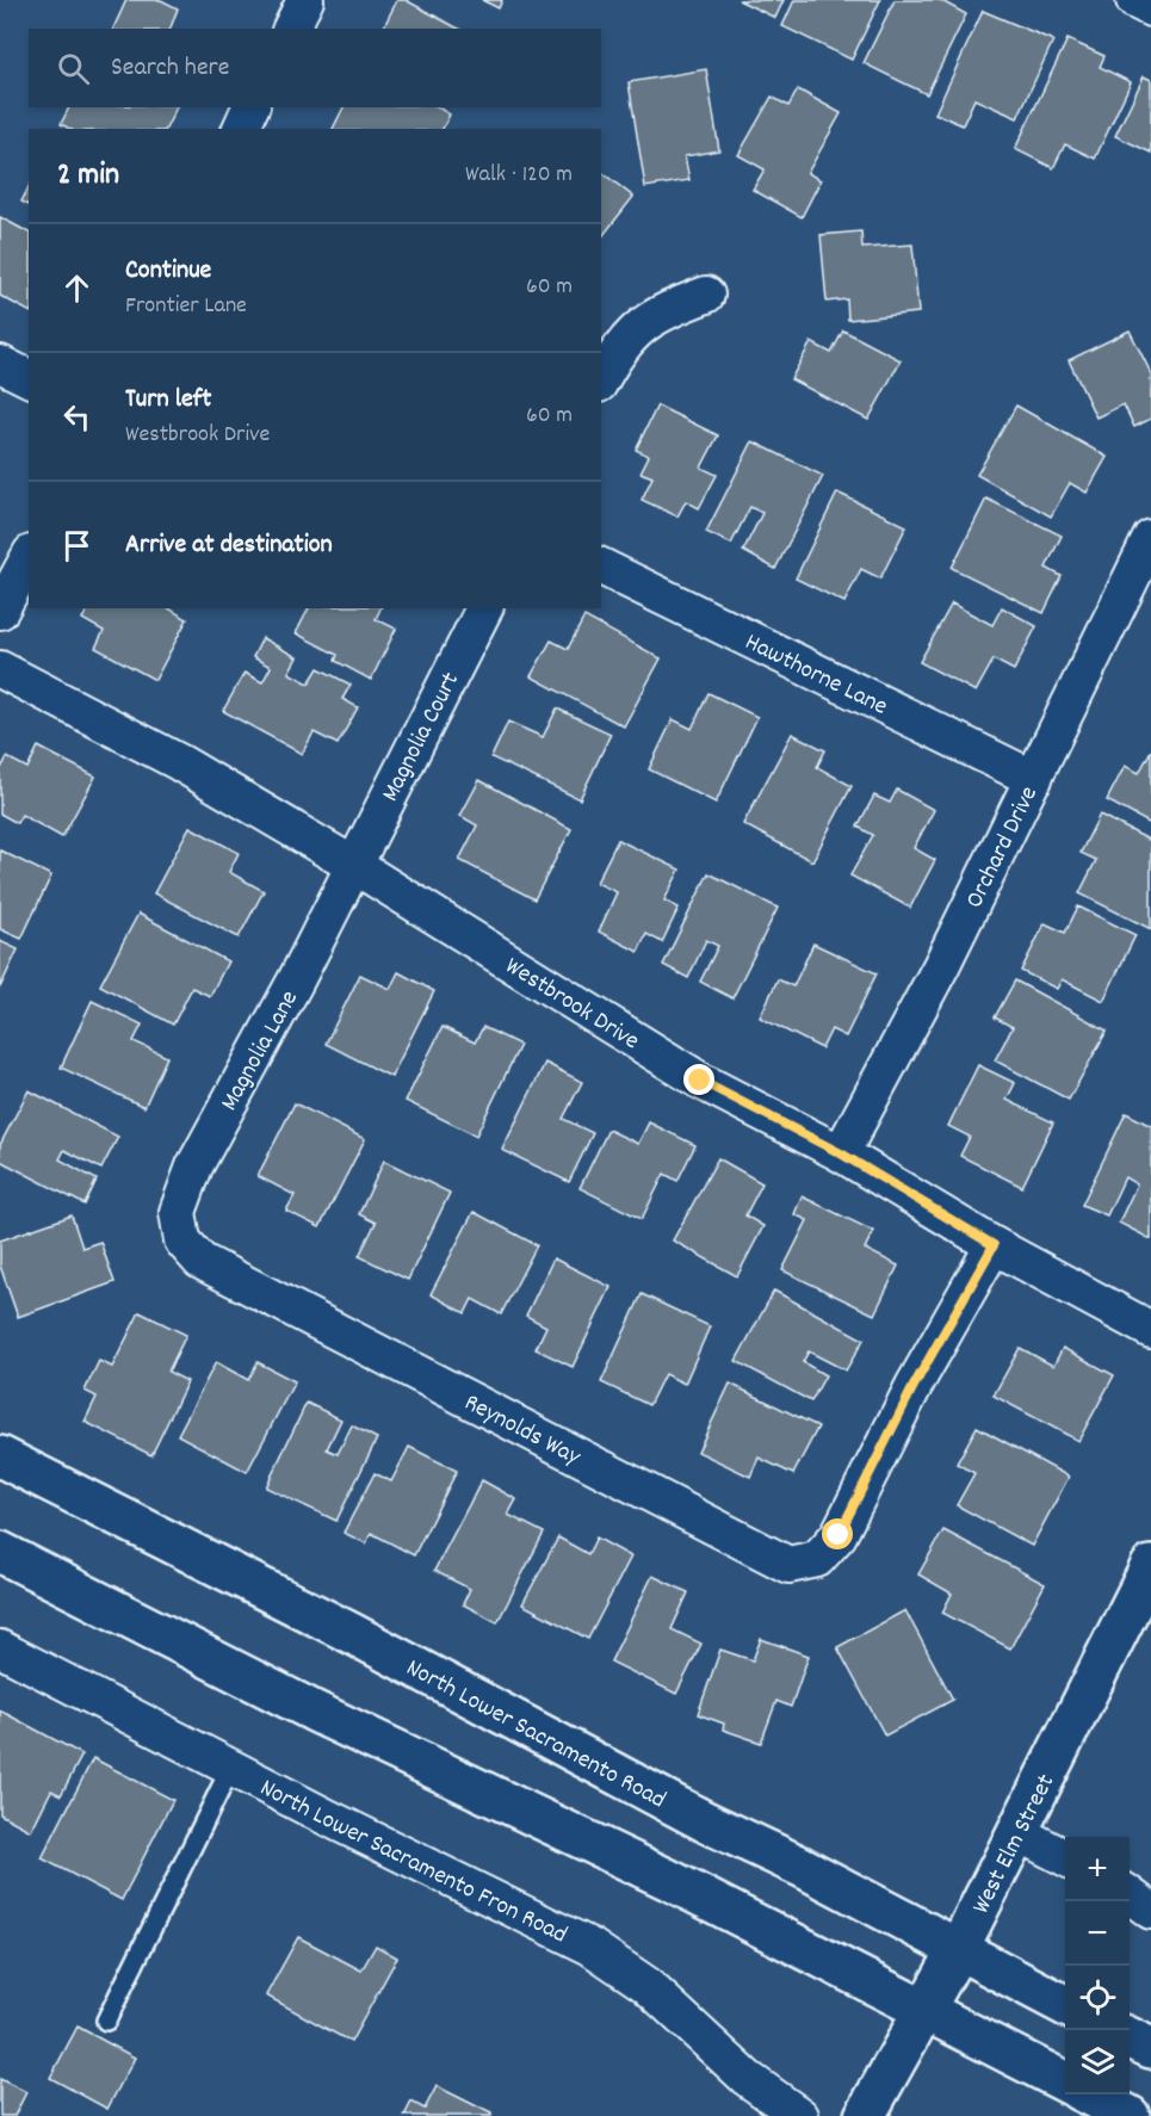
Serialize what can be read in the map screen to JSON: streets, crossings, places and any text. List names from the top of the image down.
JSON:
{
  "streets": {
    "main road": ["North Lower Sacramento Road", "West Elm Street"],
    "street": [
      "Hawthorne Lane",
      "Magnolia Court",
      "Orchard Drive",
      "Westbrook Drive",
      "Magnolia Lane",
      "Reynolds Way",
      "North Lower Sacramento Fron Road"
    ]
  },
  "crossings": [
    ["Hawthorne Lane", "Orchard Drive"],
    ["Magnolia Court", "Westbrook Drive"],
    ["Magnolia Court", "Magnolia Lane"],
    ["Orchard Drive", "Westbrook Drive"],
    ["Westbrook Drive", "Magnolia Lane"],
    ["Westbrook Drive", "Reynolds Way"],
    ["Magnolia Lane", "Reynolds Way"],
    ["North Lower Sacramento Road", "West Elm Street"]
  ],
  "page": {
    "search": "Search here",
    "heading": ["2 min", "Walk · 120 m"],
    "list": [
      ["Continue", "Frontier Lane", "60 m"],
      ["Turn left", "Westbrook Drive", "60 m"],
      "Arrive at destination"
    ],
    "map_buttons": ["+", "−"]
  }
}
